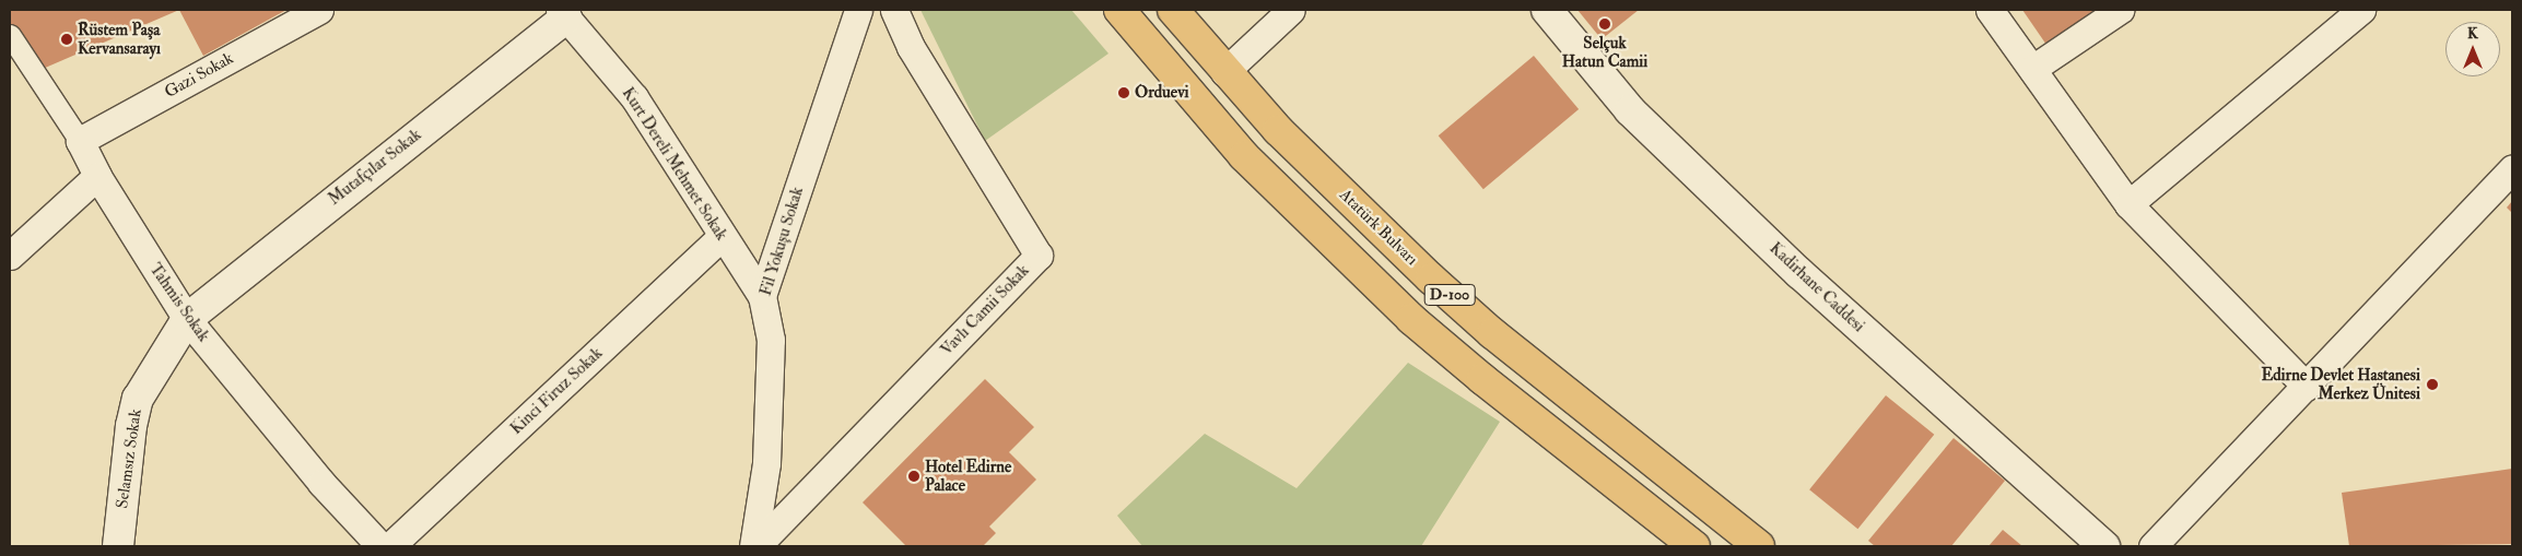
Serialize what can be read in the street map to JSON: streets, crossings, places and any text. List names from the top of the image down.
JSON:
{
  "streets": {
    "main road": ["Atatürk Bulvarı", "D-100"],
    "street": [
      "Gazi Sokak",
      "Kurt Dereli Mehmet Sokak",
      "Mutafçılar Sokak",
      "Fil Yokuşu Sokak",
      "Kadirhane Caddesi",
      "Tahmis Sokak",
      "Vavlı Camii Sokak",
      "Kinci Firuz Sokak",
      "Selamsız Sokak"
    ]
  },
  "crossings": [
    ["Gazi Sokak", "Tahmis Sokak"],
    ["Kurt Dereli Mehmet Sokak", "Mutafçılar Sokak"],
    ["Kurt Dereli Mehmet Sokak", "Fil Yokuşu Sokak"],
    ["Kurt Dereli Mehmet Sokak", "Kinci Firuz Sokak"],
    ["Mutafçılar Sokak", "Tahmis Sokak"],
    ["Mutafçılar Sokak", "Selamsız Sokak"],
    ["Fil Yokuşu Sokak", "Vavlı Camii Sokak"],
    ["Tahmis Sokak", "Selamsız Sokak"]
  ],
  "places": [
    "Selçuk Hatun Camii",
    "Rüstem Paşa Kervansarayı",
    "Orduevi",
    "Edirne Devlet Hastanesi Merkez Ünitesi",
    "Hotel Edirne Palace"
  ],
  "north": "top"
}
